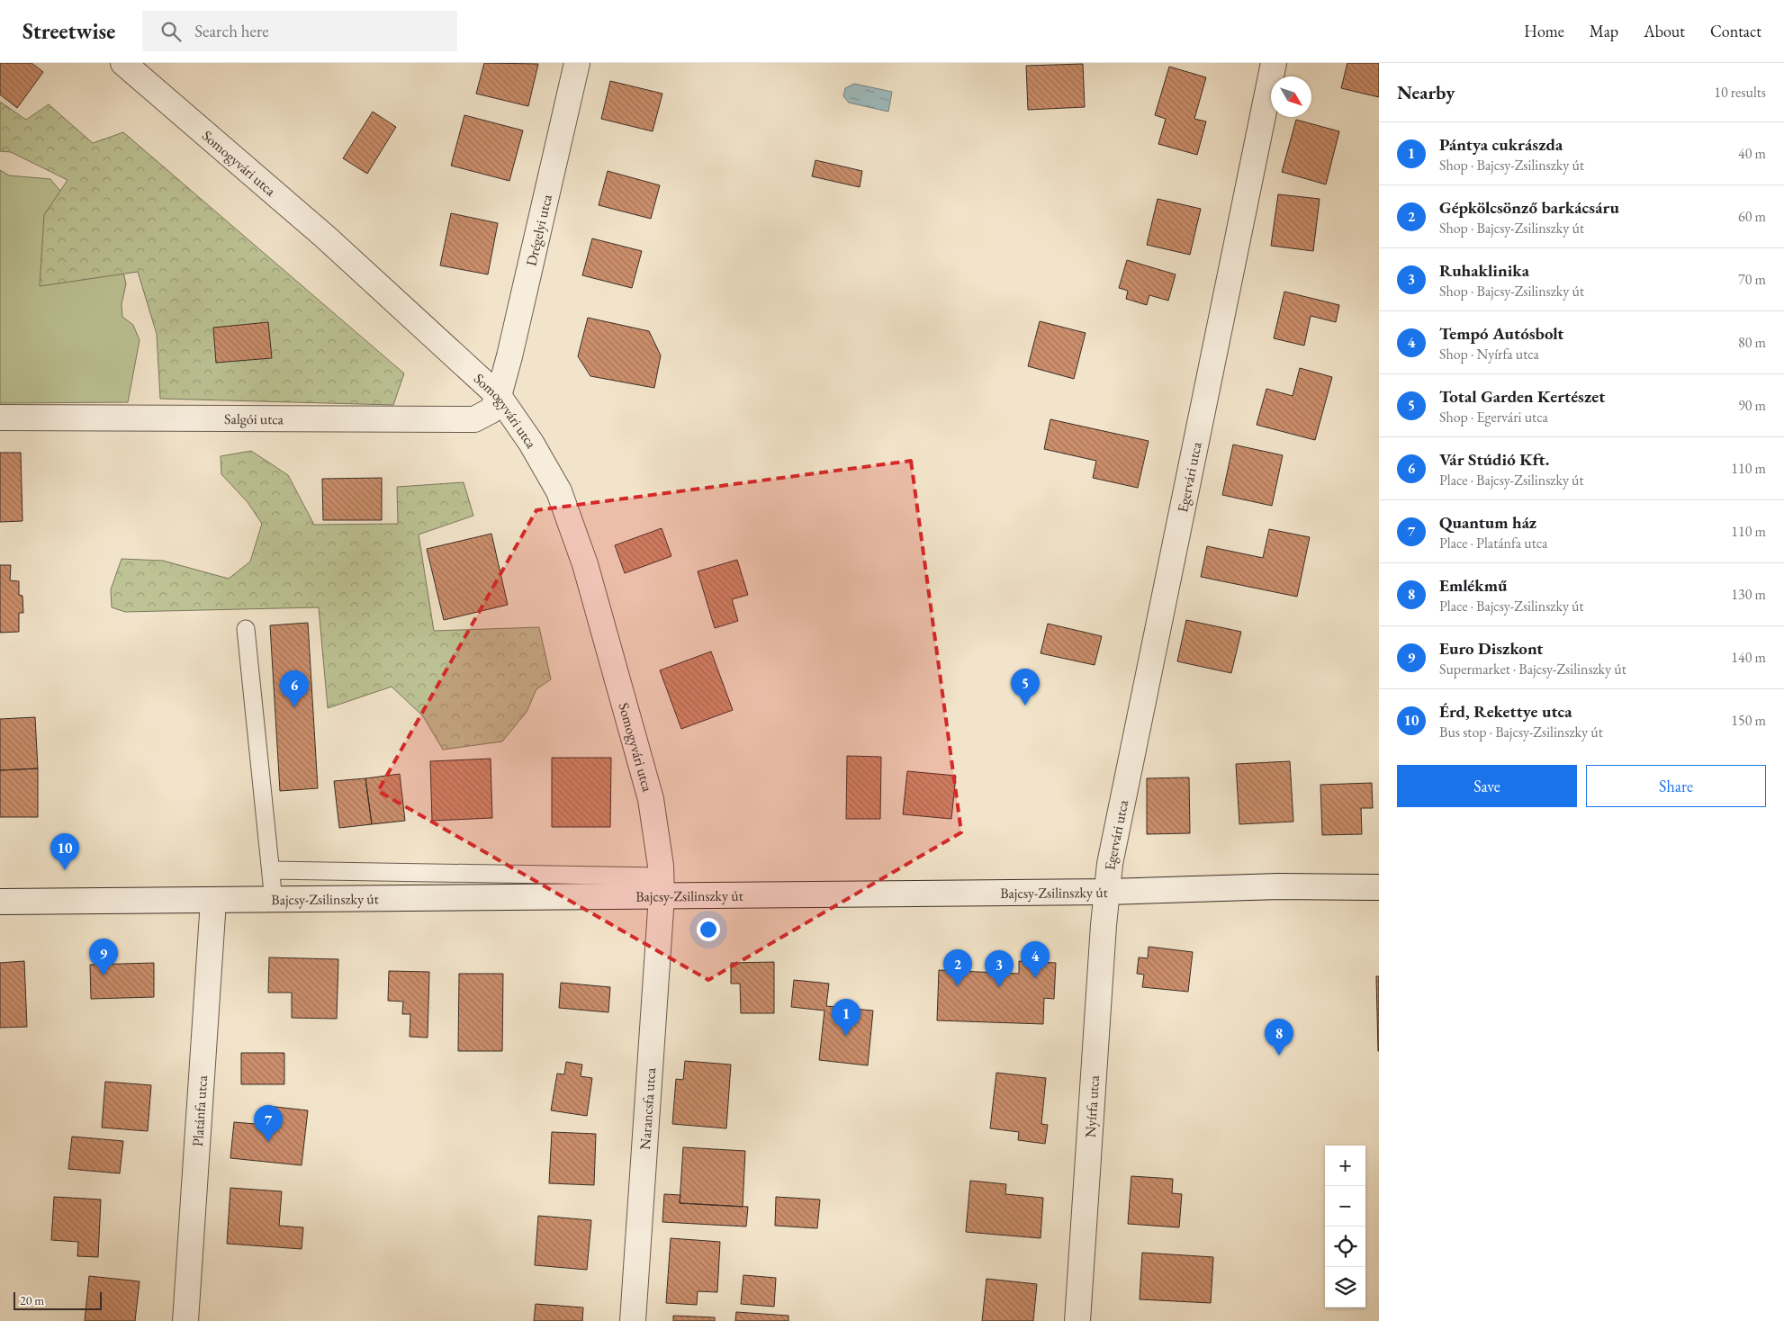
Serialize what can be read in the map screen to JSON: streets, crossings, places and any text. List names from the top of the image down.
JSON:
{
  "streets": {
    "street": [
      "Somogyvári utca",
      "Drégelyi utca",
      "Salgói utca",
      "Egervári utca",
      "Bajcsy-Zsilinszky út",
      "Nyírfa utca",
      "Narancsfa utca",
      "Platánfa utca"
    ]
  },
  "crossings": [
    ["Somogyvári utca", "Drégelyi utca"],
    ["Somogyvári utca", "Salgói utca"],
    ["Somogyvári utca", "Bajcsy-Zsilinszky út"],
    ["Somogyvári utca", "Narancsfa utca"],
    ["Drégelyi utca", "Salgói utca"],
    ["Egervári utca", "Bajcsy-Zsilinszky út"],
    ["Egervári utca", "Nyírfa utca"],
    ["Bajcsy-Zsilinszky út", "Nyírfa utca"],
    ["Bajcsy-Zsilinszky út", "Narancsfa utca"],
    ["Bajcsy-Zsilinszky út", "Platánfa utca"]
  ],
  "scale_bar": "20 m",
  "north": "bottom right",
  "page": {
    "header": "Streetwise",
    "search": "Search here",
    "nav": [
      "Home",
      "Map",
      "About",
      "Contact"
    ],
    "heading": ["Nearby", "10 results"],
    "list": [
      {
        "mark": "1",
        "name": "Pántya cukrászda",
        "note": "Shop · Bajcsy-Zsilinszky út",
        "value": "40 m"
      },
      {
        "mark": "2",
        "name": "Gépkölcsönző barkácsáru",
        "note": "Shop · Bajcsy-Zsilinszky út",
        "value": "60 m"
      },
      {
        "mark": "3",
        "name": "Ruhaklinika",
        "note": "Shop · Bajcsy-Zsilinszky út",
        "value": "70 m"
      },
      {
        "mark": "4",
        "name": "Tempó Autósbolt",
        "note": "Shop · Nyírfa utca",
        "value": "80 m"
      },
      {
        "mark": "5",
        "name": "Total Garden Kertészet",
        "note": "Shop · Egervári utca",
        "value": "90 m"
      },
      {
        "mark": "6",
        "name": "Vár Stúdió Kft.",
        "note": "Place · Bajcsy-Zsilinszky út",
        "value": "110 m"
      },
      {
        "mark": "7",
        "name": "Quantum ház",
        "note": "Place · Platánfa utca",
        "value": "110 m"
      },
      {
        "mark": "8",
        "name": "Emlékmű",
        "note": "Place · Bajcsy-Zsilinszky út",
        "value": "130 m"
      },
      {
        "mark": "9",
        "name": "Euro Diszkont",
        "note": "Supermarket · Bajcsy-Zsilinszky út",
        "value": "140 m"
      },
      {
        "mark": "10",
        "name": "Érd, Rekettye utca",
        "note": "Bus stop · Bajcsy-Zsilinszky út",
        "value": "150 m"
      }
    ],
    "pins": [
      "5",
      "6",
      "10",
      "9",
      "4",
      "2",
      "3",
      "1",
      "8",
      "7"
    ],
    "buttons": ["Save", "Share"],
    "map_buttons": ["+", "−"],
    "scale": "20 m"
  }
}
